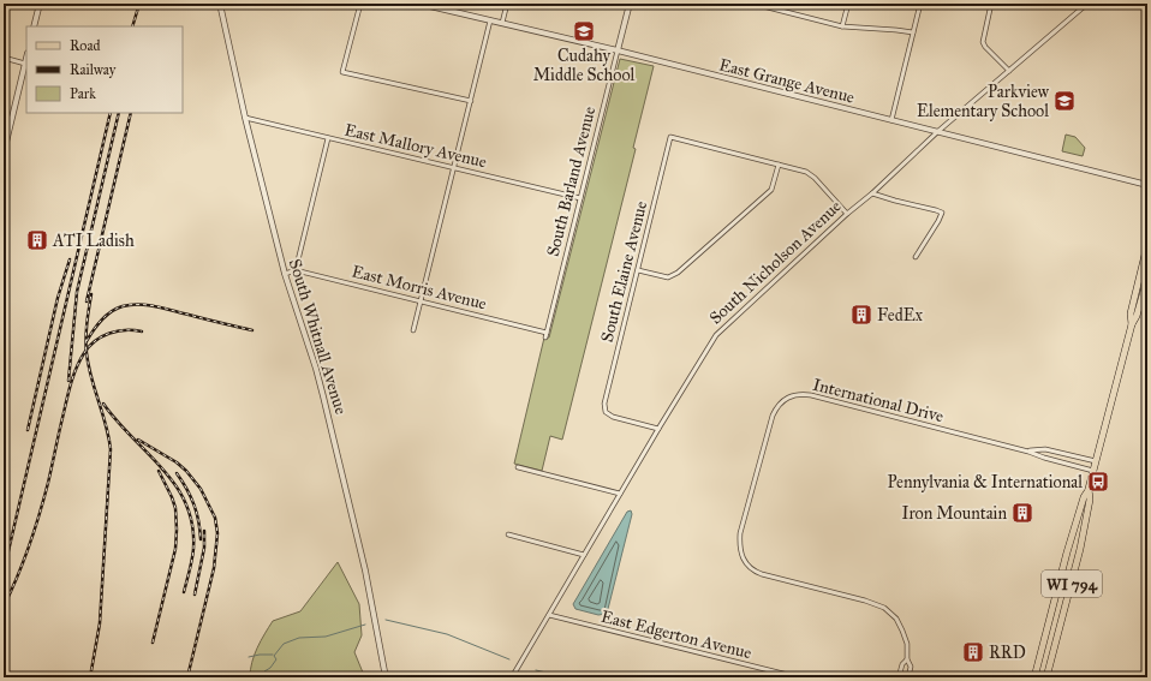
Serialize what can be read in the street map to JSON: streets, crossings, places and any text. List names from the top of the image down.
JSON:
{
  "streets": {
    "main road": ["WI 794"],
    "street": [
      "East Grange Avenue",
      "East Mallory Avenue",
      "South Barland Avenue",
      "South Nicholson Avenue",
      "South Elaine Avenue",
      "East Morris Avenue",
      "South Whitnall Avenue",
      "International Drive",
      "East Edgerton Avenue"
    ]
  },
  "crossings": [
    ["East Grange Avenue", "South Barland Avenue"],
    ["East Grange Avenue", "South Nicholson Avenue"],
    ["East Mallory Avenue", "South Barland Avenue"],
    ["East Mallory Avenue", "South Whitnall Avenue"],
    ["South Barland Avenue", "East Morris Avenue"],
    ["South Nicholson Avenue", "South Elaine Avenue"],
    ["South Nicholson Avenue", "East Edgerton Avenue"],
    ["East Morris Avenue", "South Whitnall Avenue"],
    ["International Drive", "WI 794"]
  ],
  "places": {
    "school or university": ["Cudahy Middle School", "Parkview Elementary School"],
    "building": [
      "ATI Ladish",
      "FedEx",
      "Iron Mountain",
      "RRD"
    ],
    "bus stop": ["Pennylvania & International"]
  },
  "legend": ["Road", "Railway", "Park"]
}
